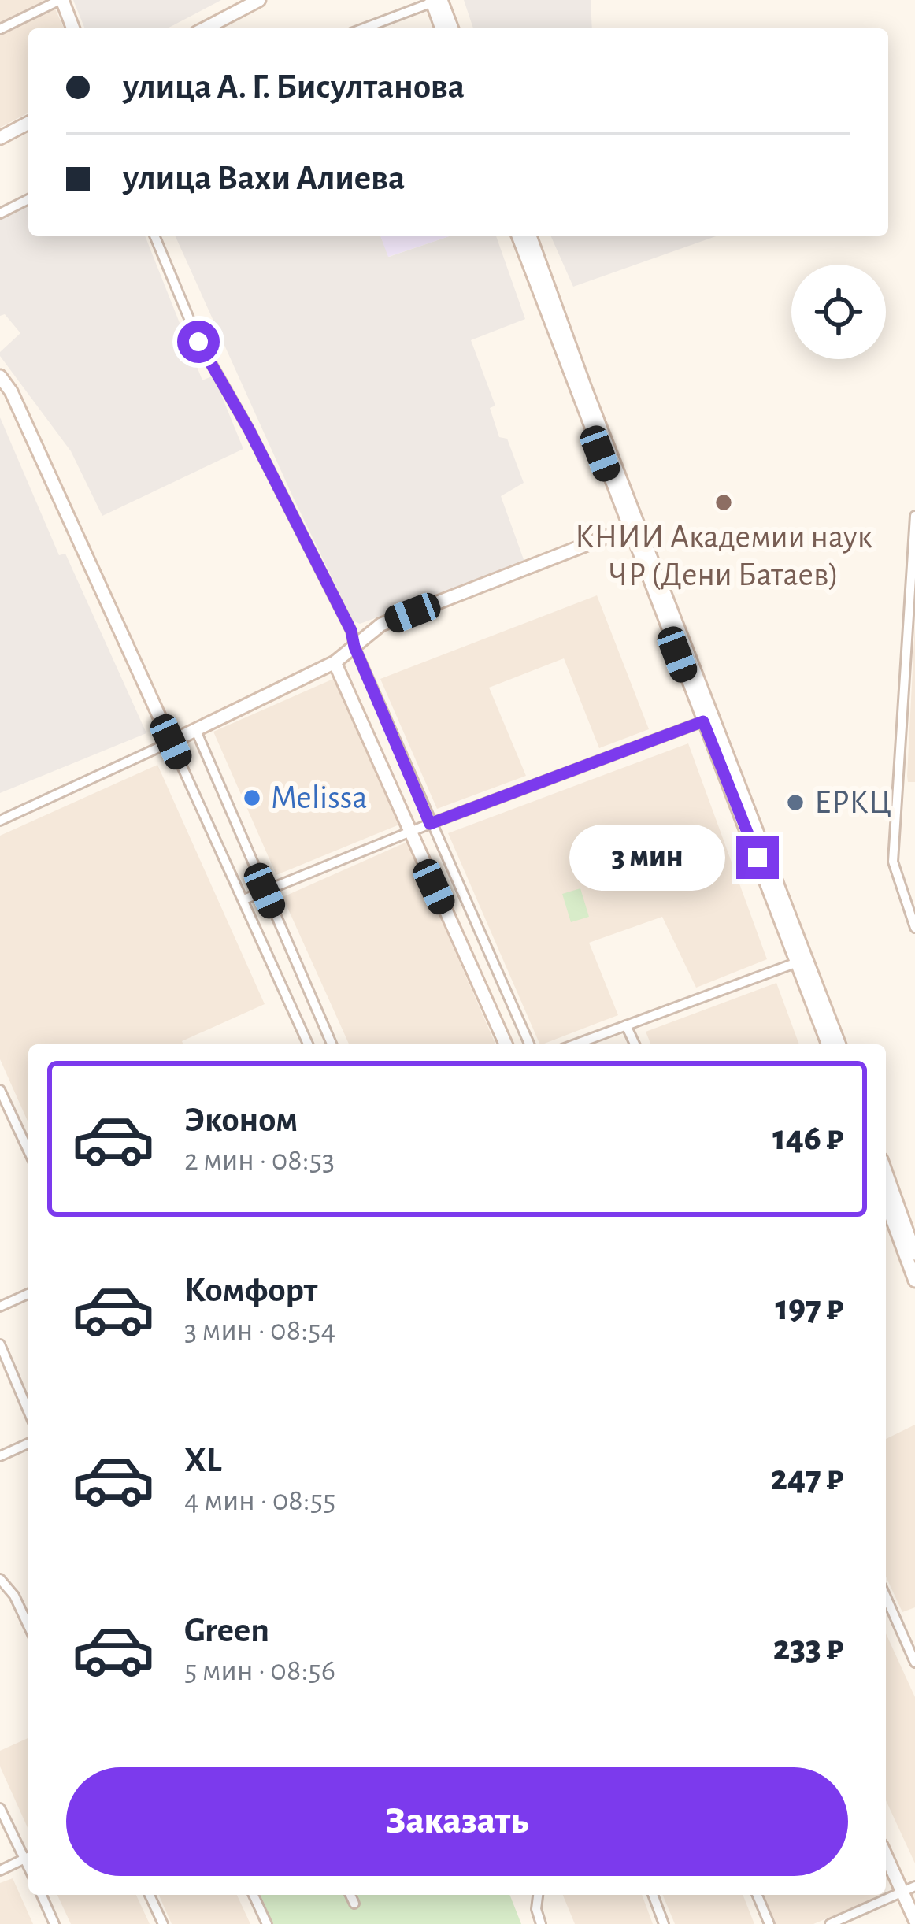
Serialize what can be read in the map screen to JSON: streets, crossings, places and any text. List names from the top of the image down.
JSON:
{
  "places": ["КНИИ Академии наук ЧР (Дени Батаев)", "Melissa", "ЕРКЦ"],
  "page": {
    "banner": ["улица А. Г. Бисултанова", "улица Вахи Алиева"],
    "bubble": "3 мин",
    "list": [
      {
        "name": "Эконом",
        "note": "2 мин · 08:53",
        "value": "146 ₽"
      },
      {
        "name": "Комфорт",
        "note": "3 мин · 08:54",
        "value": "197 ₽"
      },
      {
        "name": "XL",
        "note": "4 мин · 08:55",
        "value": "247 ₽"
      },
      {
        "name": "Green",
        "note": "5 мин · 08:56",
        "value": "233 ₽"
      }
    ],
    "buttons": "Заказать"
  }
}
